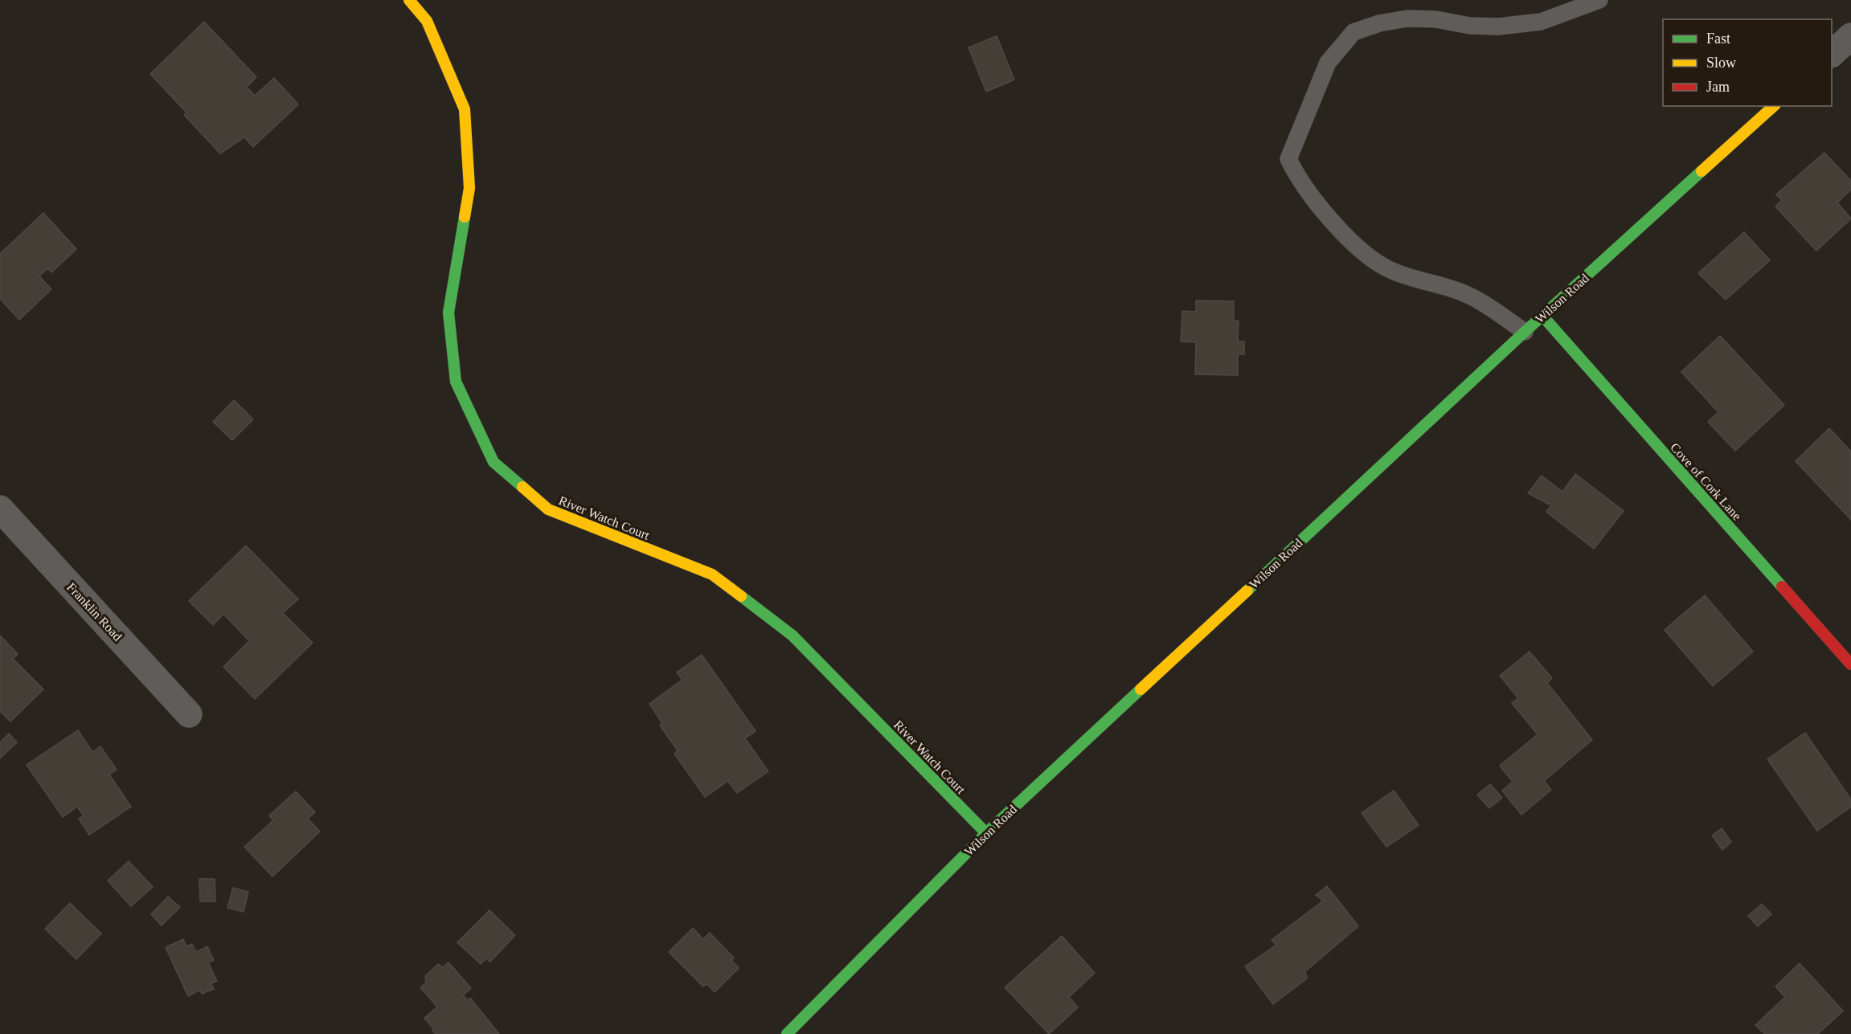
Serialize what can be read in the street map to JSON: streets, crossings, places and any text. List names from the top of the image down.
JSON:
{
  "streets": {
    "street": [
      "Wilson Road",
      "Cove of Cork Lane",
      "River Watch Court",
      "Franklin Road"
    ]
  },
  "crossings": [
    ["Wilson Road", "Cove of Cork Lane"],
    ["Wilson Road", "River Watch Court"]
  ],
  "legend": ["Fast", "Slow", "Jam"]
}
